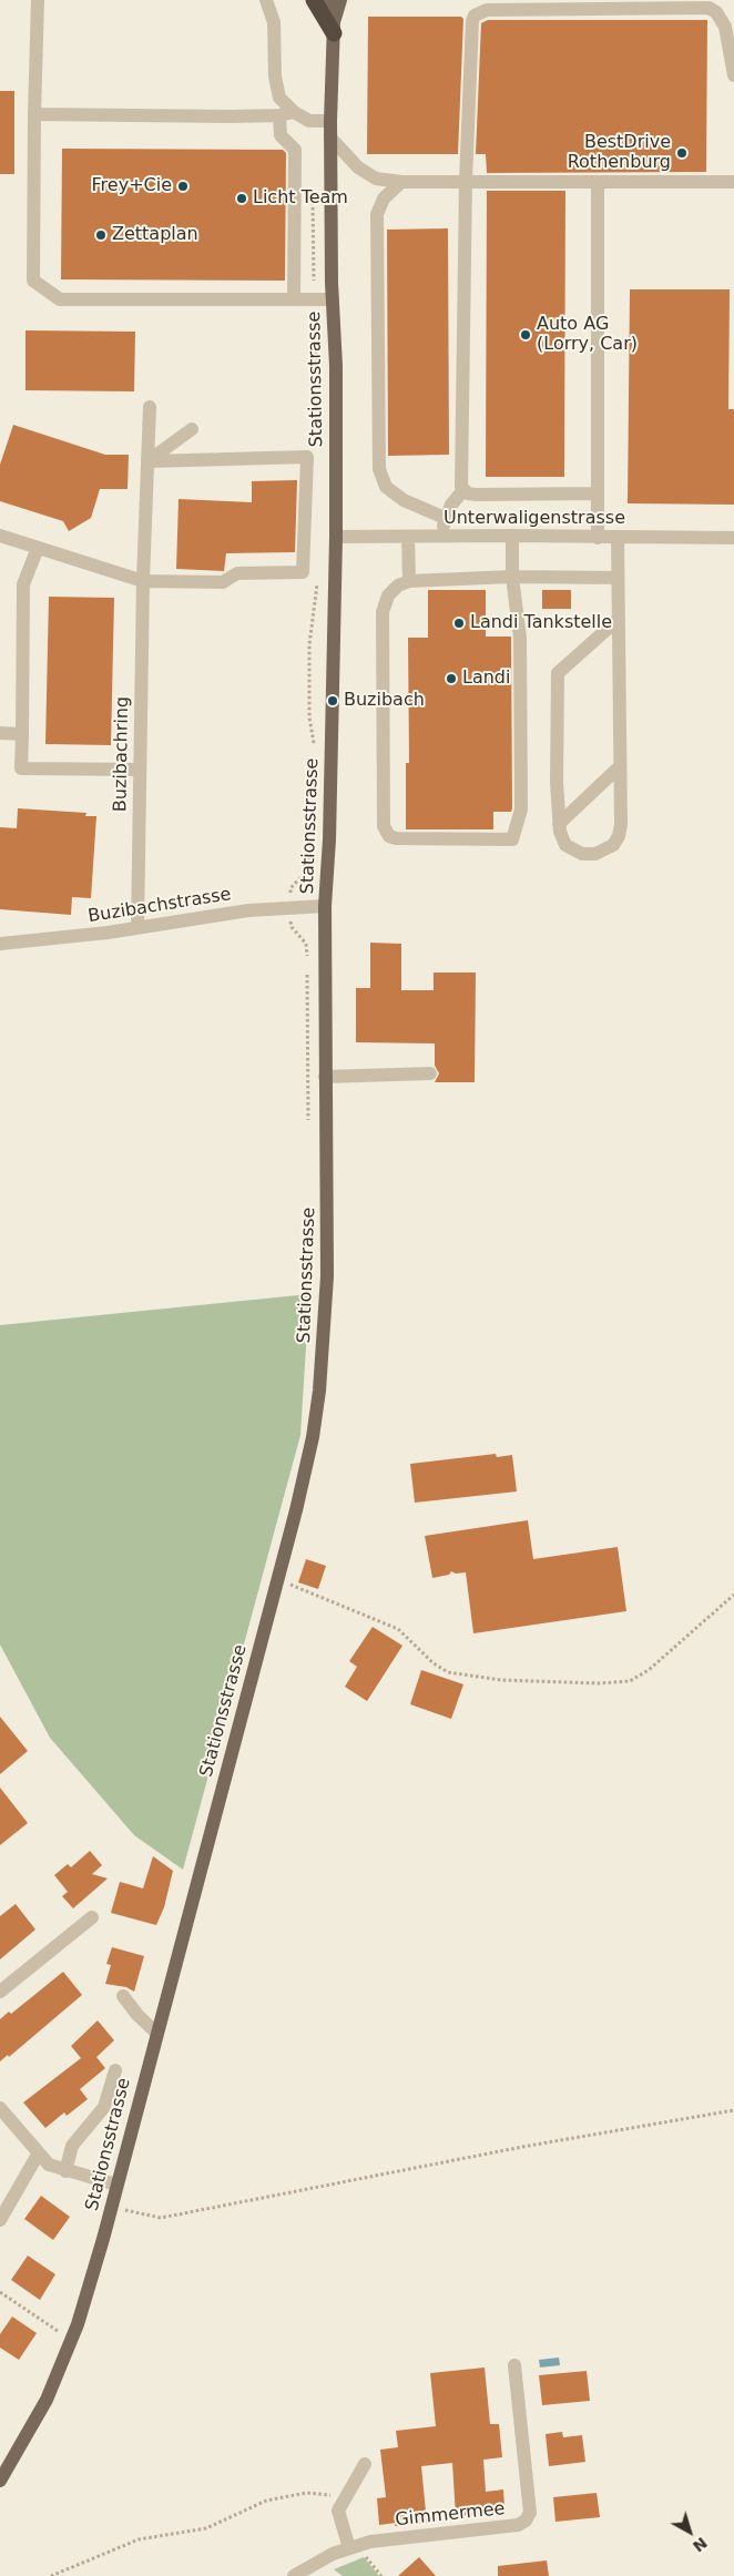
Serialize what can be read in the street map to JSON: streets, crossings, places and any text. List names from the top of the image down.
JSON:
{
  "streets": {
    "main road": ["Stationsstrasse"],
    "street": [
      "Unterwaligenstrasse",
      "Buzibachring",
      "Buzibachstrasse",
      "Gimmermee"
    ]
  },
  "crossings": [
    ["Stationsstrasse", "Unterwaligenstrasse"],
    ["Stationsstrasse", "Buzibachstrasse"],
    ["Buzibachring", "Buzibachstrasse"]
  ],
  "places": [
    "BestDrive Rothenburg",
    "Frey+Cie",
    "Licht Team",
    "Zettaplan",
    "Auto AG (Lorry, Car)",
    "Landi Tankstelle",
    "Landi",
    "Buzibach"
  ],
  "north": "bottom right"
}
